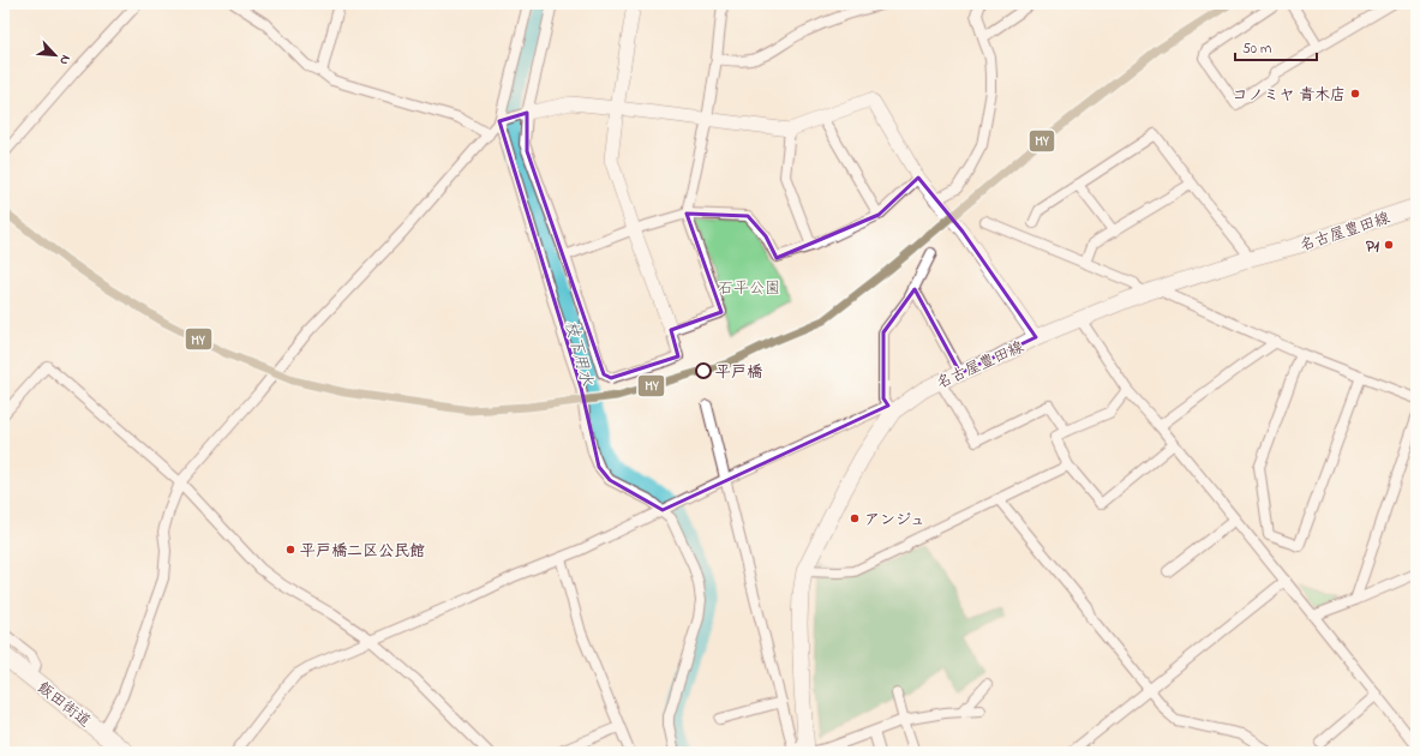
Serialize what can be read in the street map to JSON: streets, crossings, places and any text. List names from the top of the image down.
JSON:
{
  "streets": {
    "highway": ["飯田街道"],
    "main road": ["名古屋豊田線"]
  },
  "water": ["枝下用水"],
  "parks": ["石平公園"],
  "places": [
    "コノミヤ 青木店",
    "P1",
    "平戸橋",
    "アンジュ",
    "平戸橋二区公民館"
  ],
  "lines": ["transit line MY"],
  "scale_bar": "50 m",
  "north": "bottom right"
}
